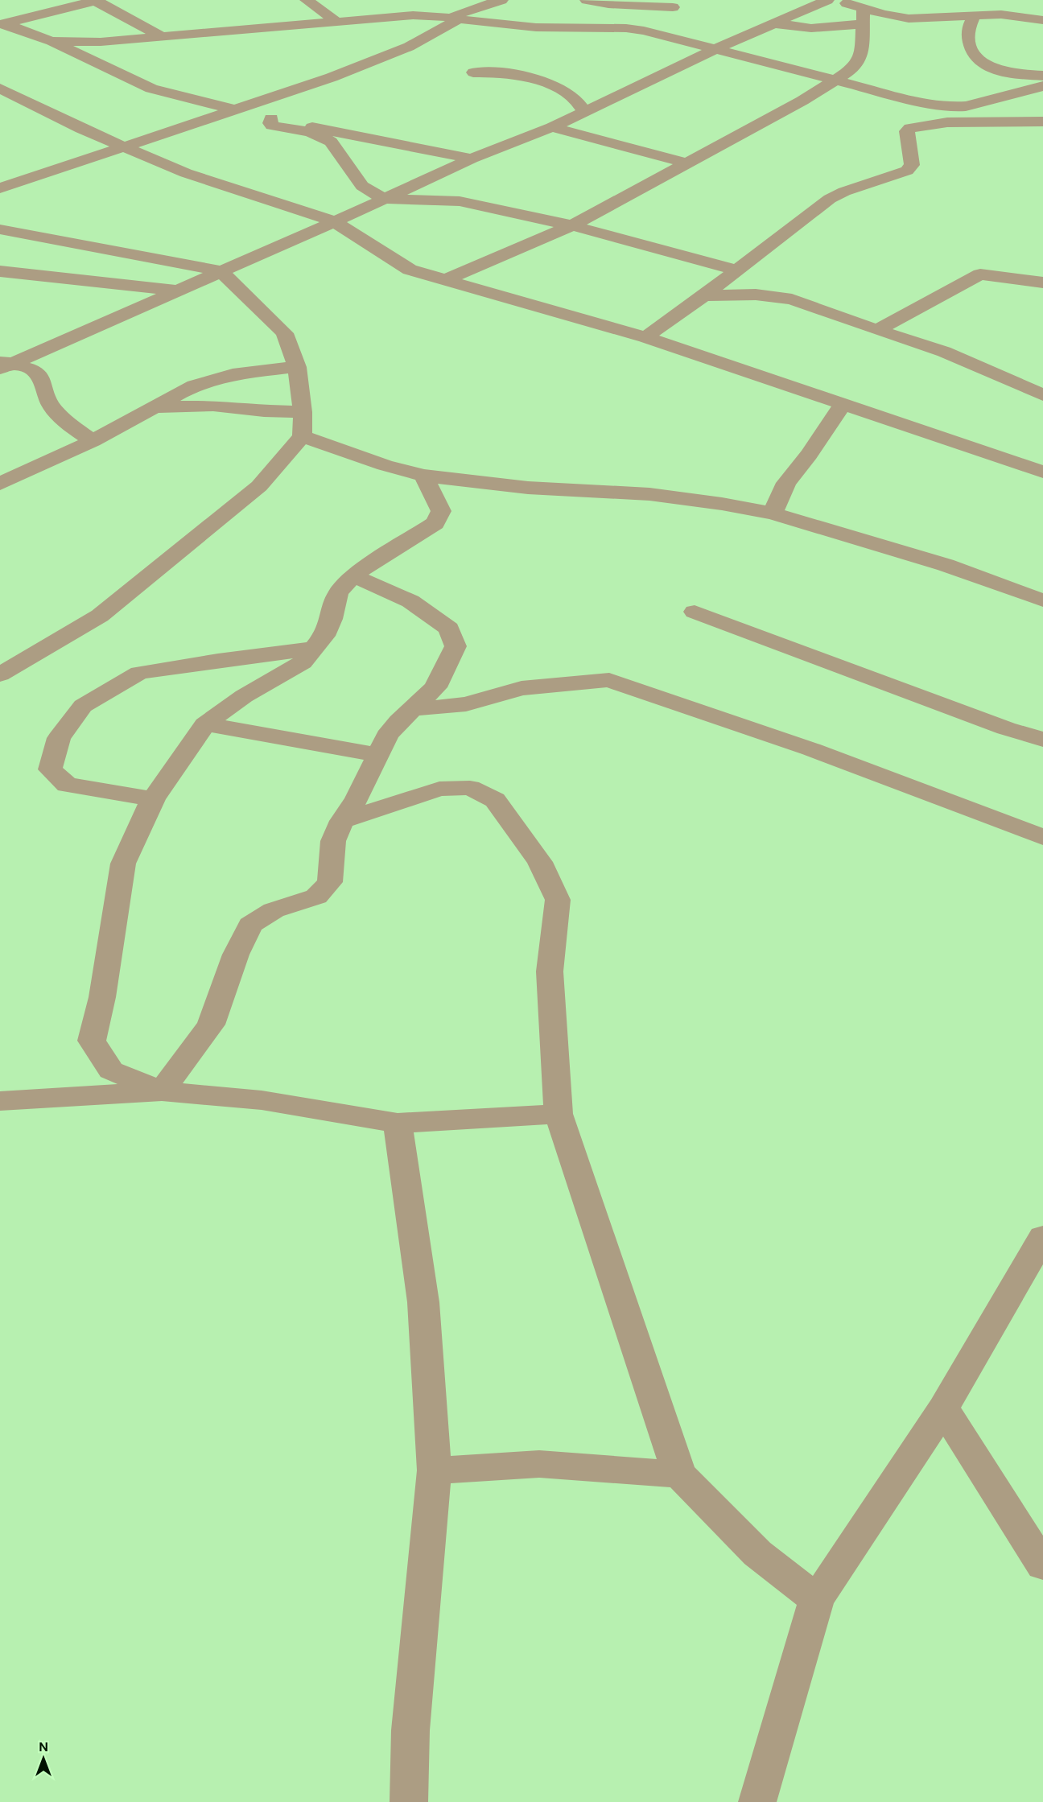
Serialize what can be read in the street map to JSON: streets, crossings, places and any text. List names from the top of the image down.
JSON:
{
  "north": "top"
}
